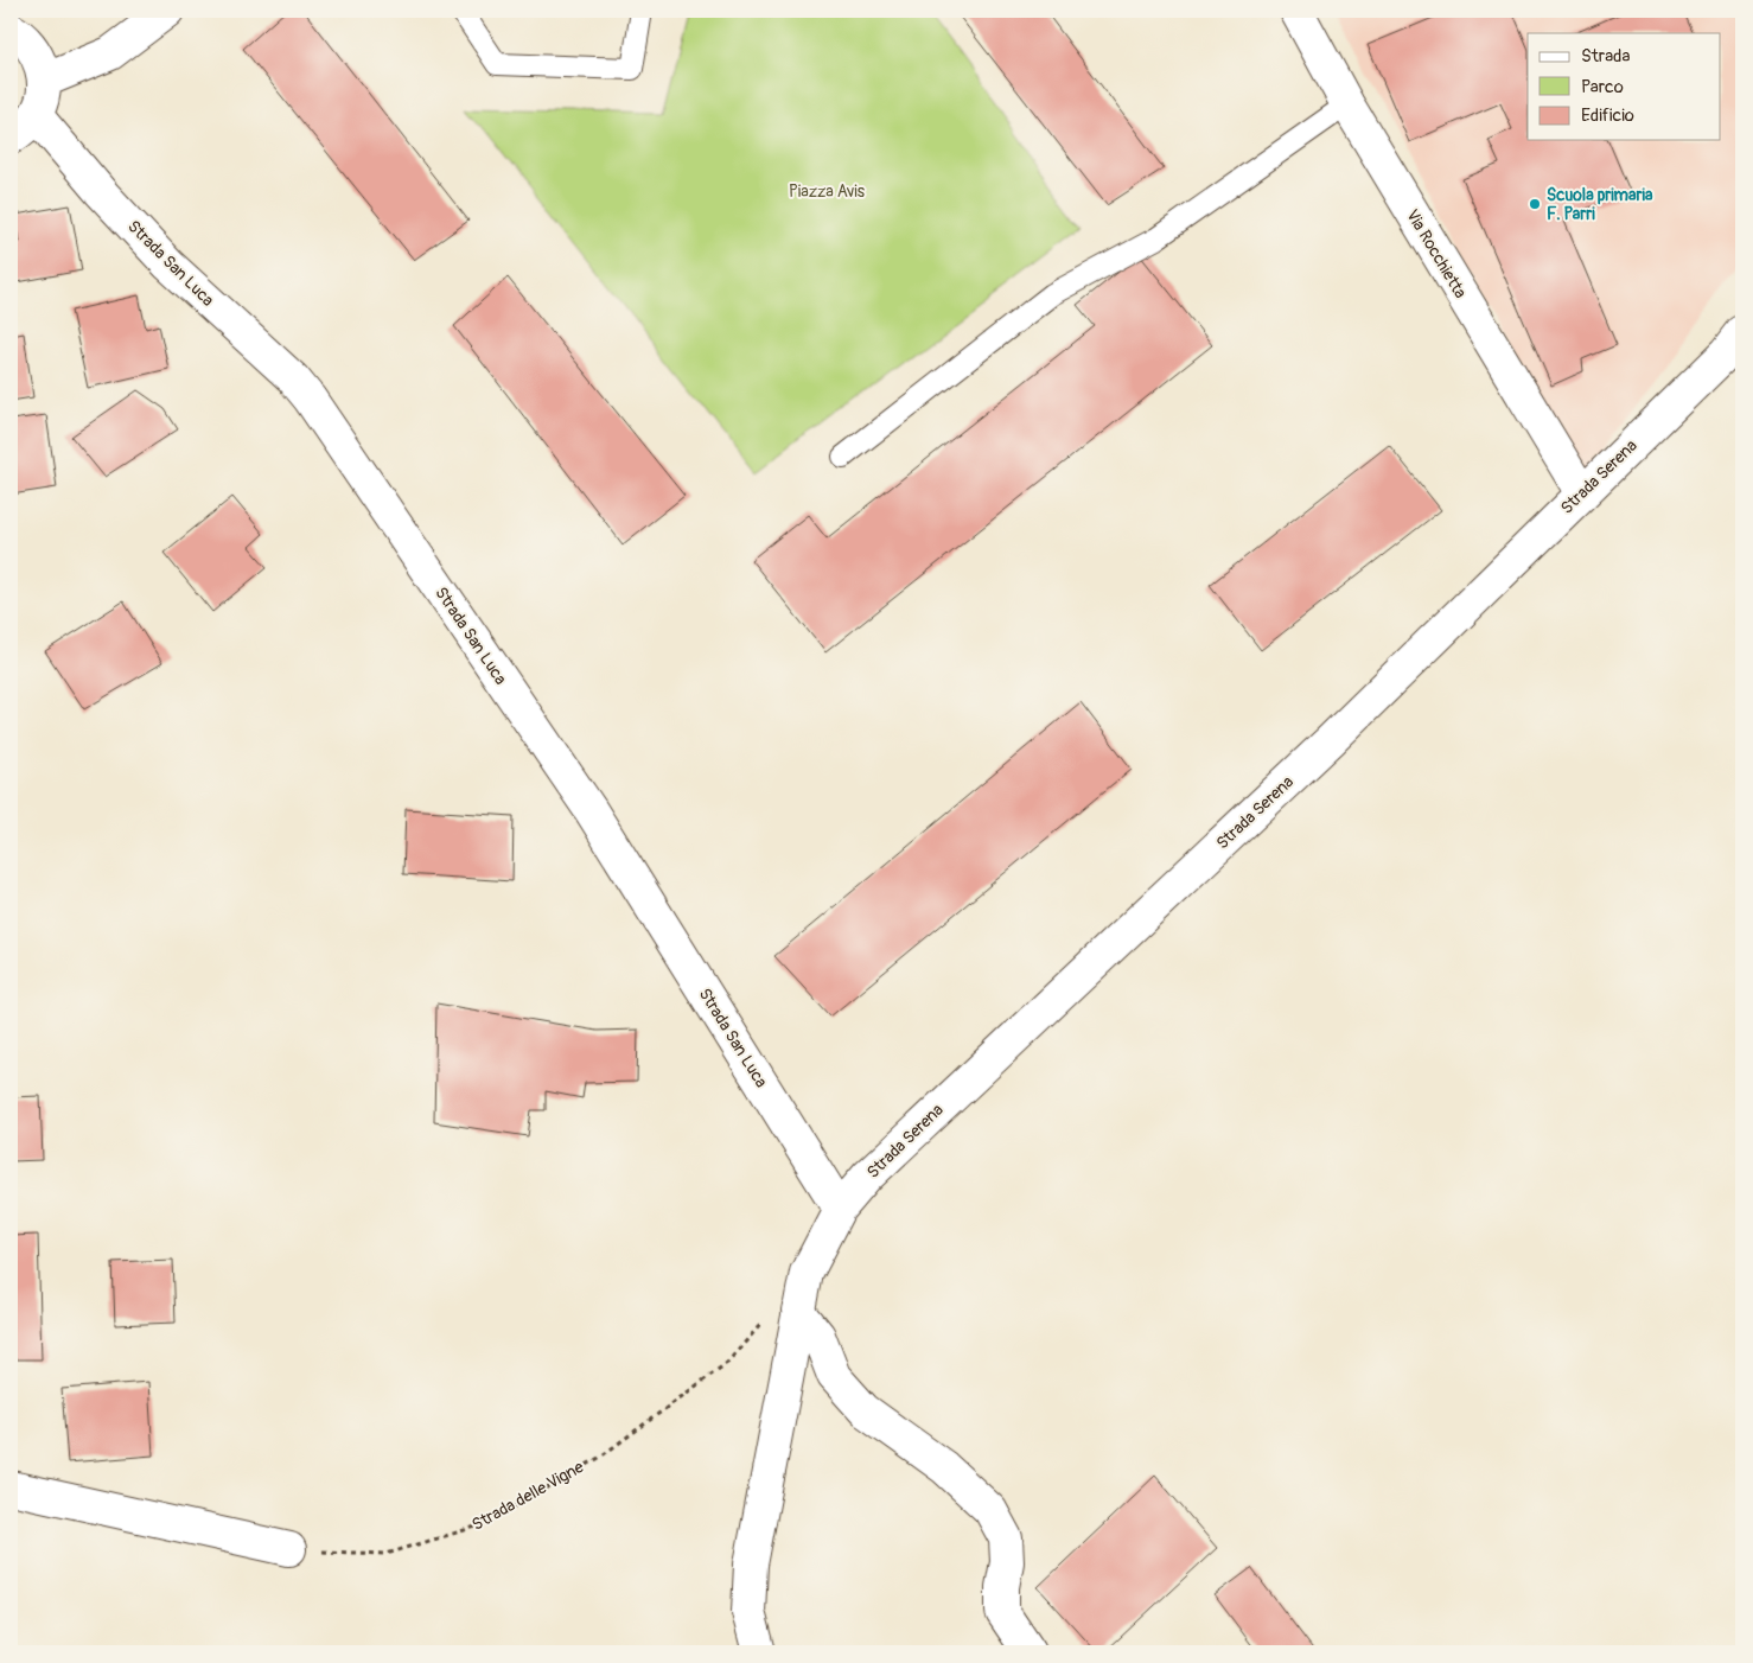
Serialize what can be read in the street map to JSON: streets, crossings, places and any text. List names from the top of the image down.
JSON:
{
  "streets": {
    "street": ["Via Rocchietta", "Strada San Luca", "Strada Serena"],
    "path": ["Strada delle Vigne"]
  },
  "crossings": [
    ["Via Rocchietta", "Strada Serena"],
    ["Strada San Luca", "Strada Serena"]
  ],
  "parks": ["Piazza Avis"],
  "places": ["Scuola primaria F. Parri"],
  "legend": ["Strada", "Parco", "Edificio"]
}
